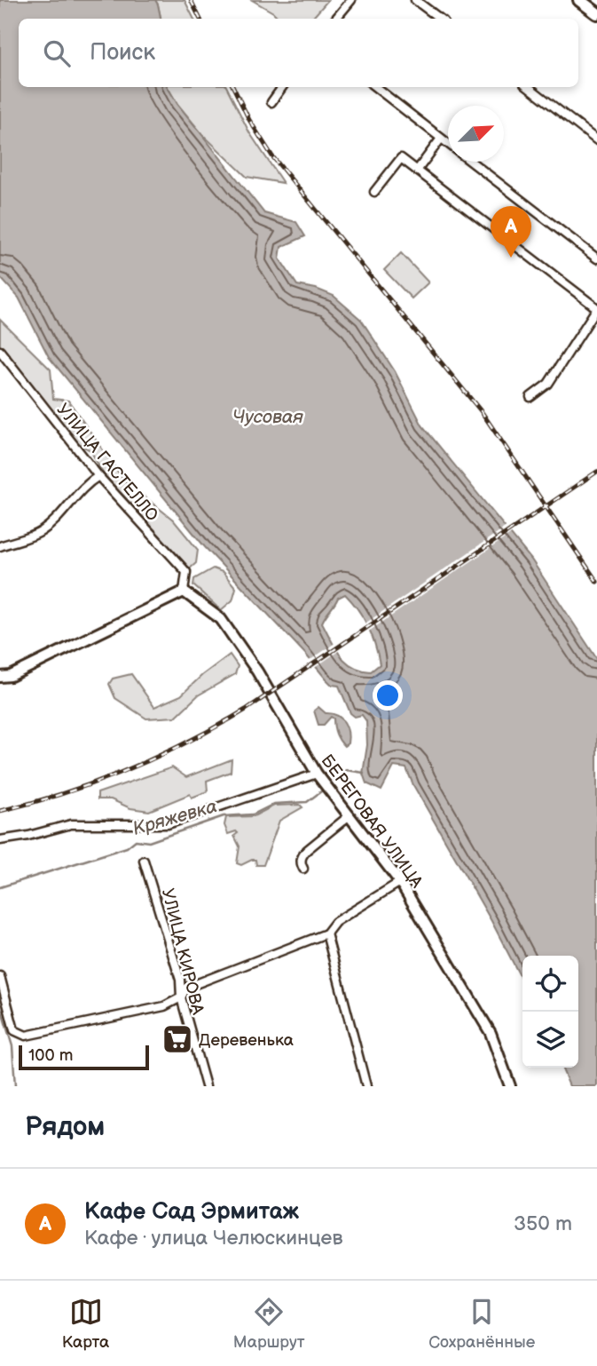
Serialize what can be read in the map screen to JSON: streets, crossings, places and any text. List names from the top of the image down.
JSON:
{
  "streets": {
    "street": ["УЛИЦА ГАСТЕЛЛО", "БЕРЕГОВАЯ УЛИЦА", "УЛИЦА КИРОВА"]
  },
  "crossings": [
    ["УЛИЦА ГАСТЕЛЛО", "БЕРЕГОВАЯ УЛИЦА"]
  ],
  "water": ["Чусовая", "Кряжевка"],
  "places": {
    "supermarket": ["Деревенька"]
  },
  "scale_bar": "100 m",
  "north": "top right",
  "page": {
    "search": "Поиск",
    "pins": "A",
    "scale": "100 m",
    "heading": "Рядом",
    "list": [
      {
        "mark": "A",
        "name": "Кафе Сад Эрмитаж",
        "note": "Кафе · улица Челюскинцев",
        "value": "350 m"
      }
    ],
    "nav": ["Карта", "Маршрут", "Сохранённые"]
  }
}
